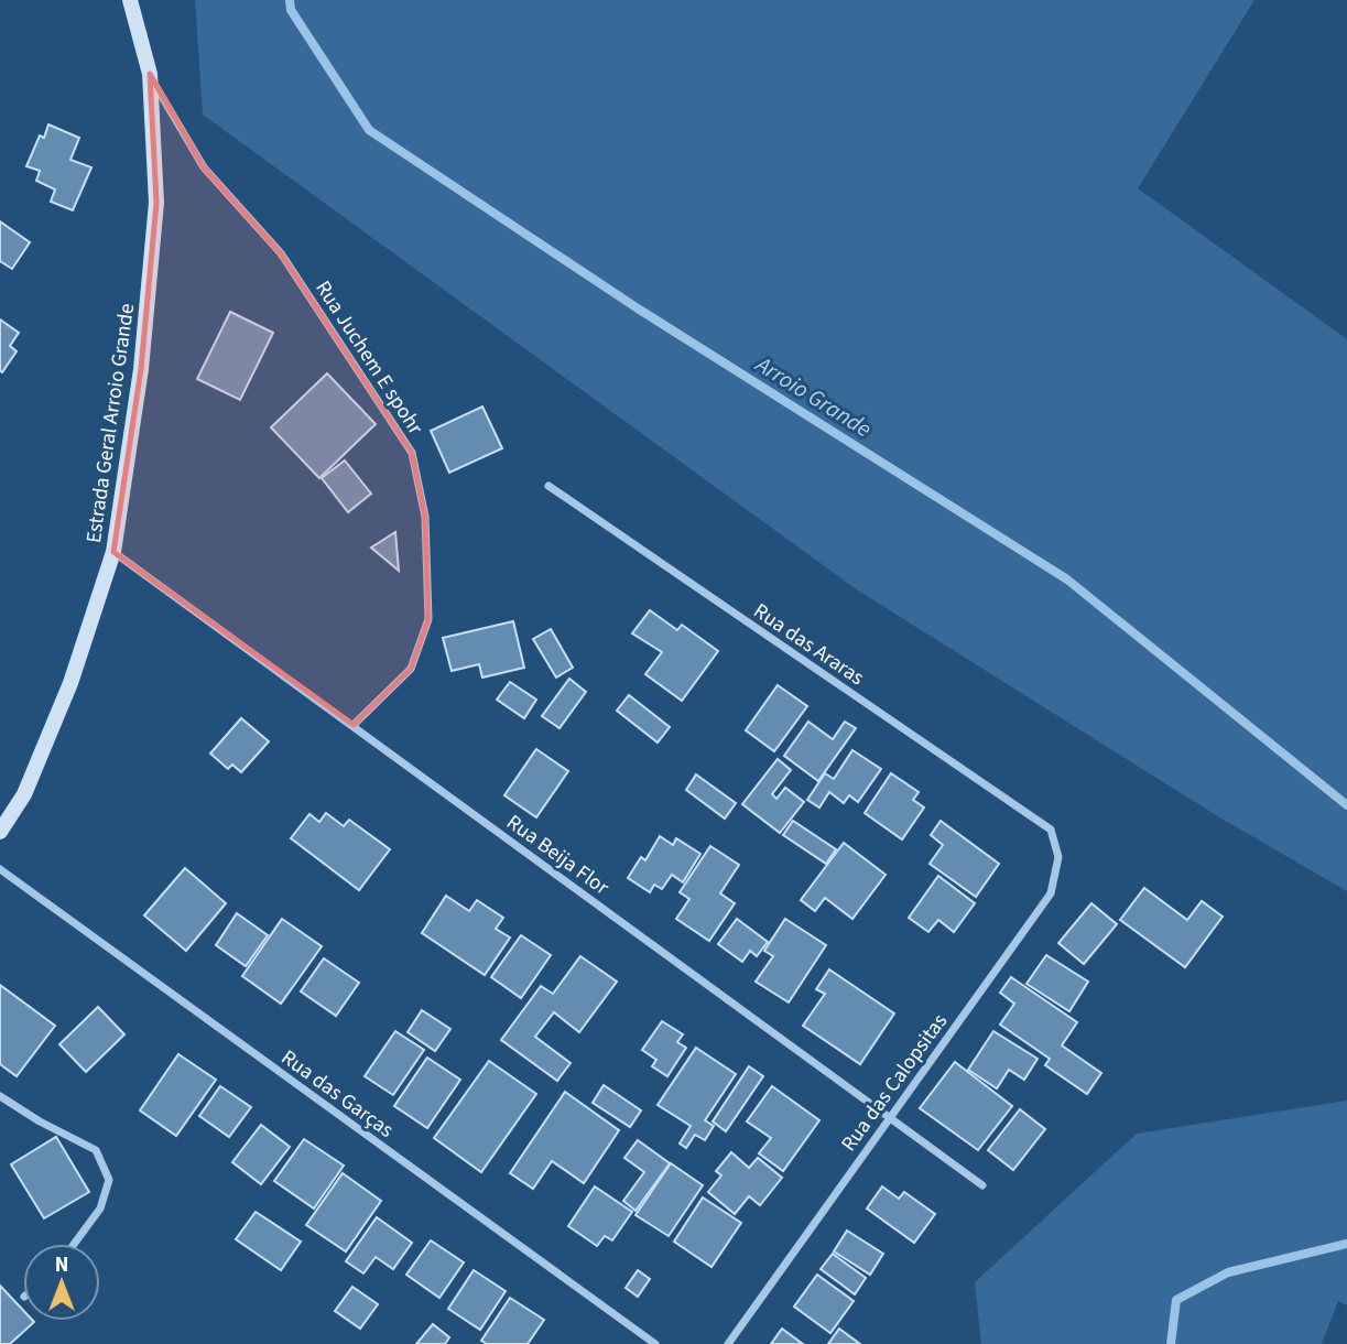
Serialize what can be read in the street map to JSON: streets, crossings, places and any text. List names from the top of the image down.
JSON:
{
  "streets": {
    "main road": ["Estrada Geral Arroio Grande"],
    "street": [
      "Rua Juchem E spohr",
      "Rua das Araras",
      "Rua Beija Flor",
      "Rua das Calopsitas",
      "Rua das Garças"
    ]
  },
  "crossings": [
    ["Rua Juchem E spohr", "Estrada Geral Arroio Grande"],
    ["Rua Juchem E spohr", "Rua Beija Flor"],
    ["Estrada Geral Arroio Grande", "Rua Beija Flor"],
    ["Rua das Araras", "Rua das Calopsitas"],
    ["Rua Beija Flor", "Rua das Calopsitas"]
  ],
  "water": ["Arroio Grande"],
  "north": "top"
}
